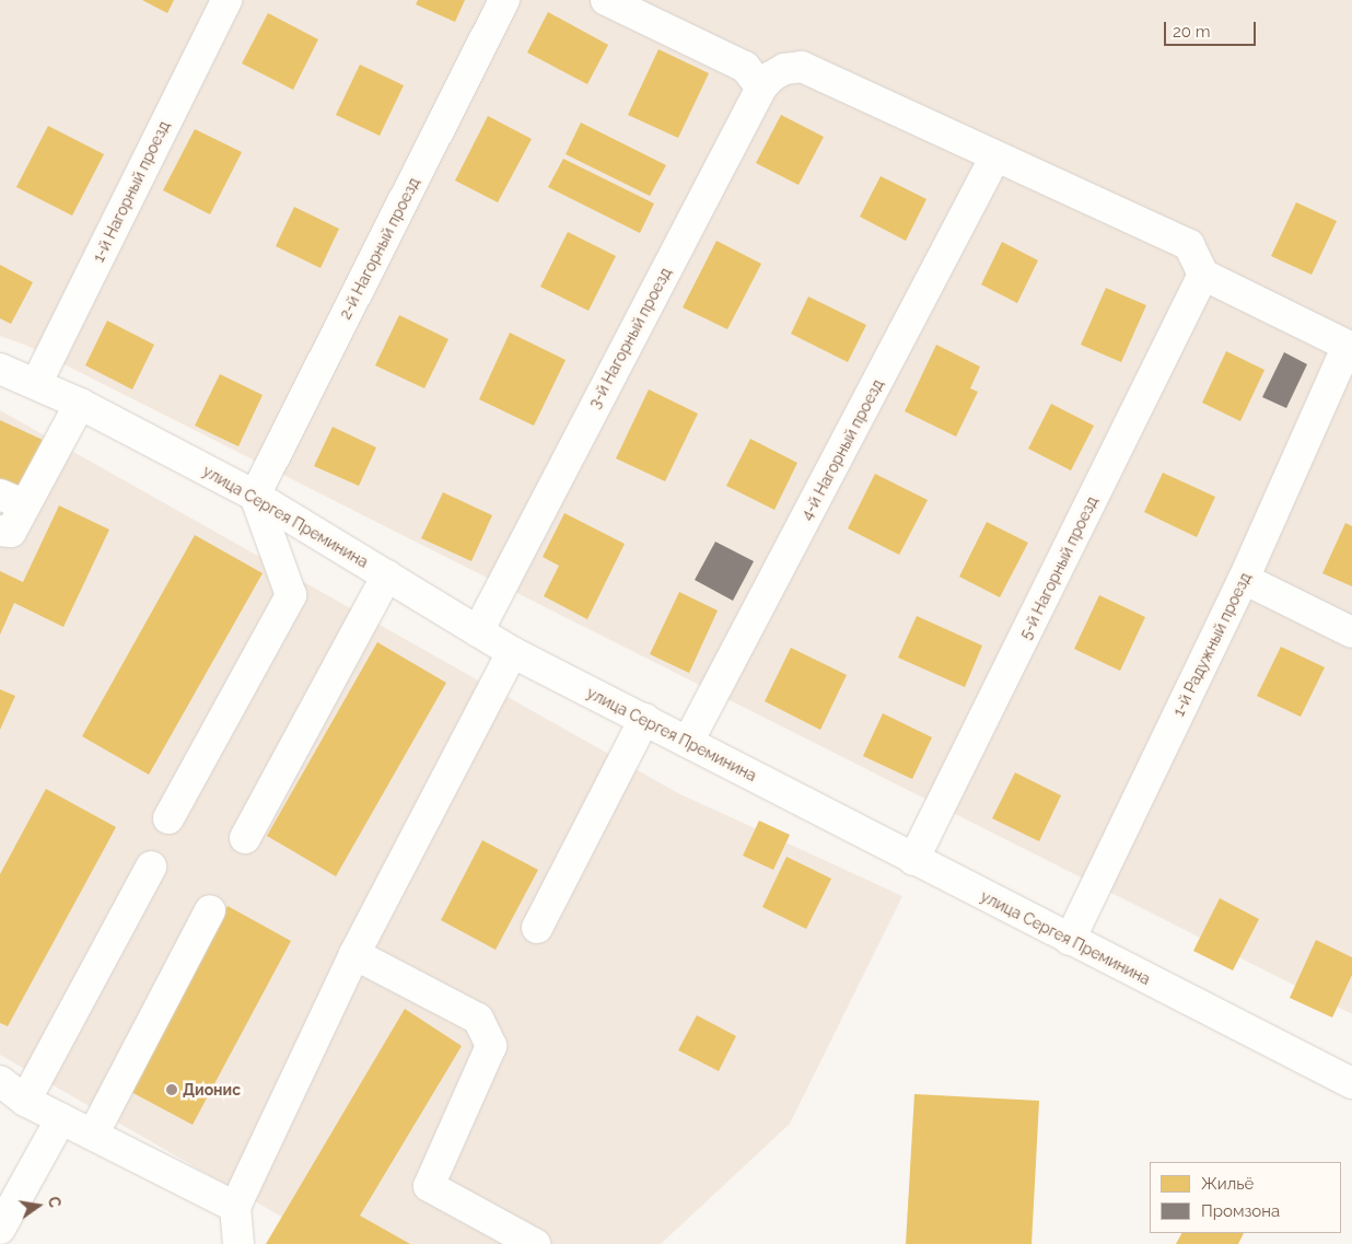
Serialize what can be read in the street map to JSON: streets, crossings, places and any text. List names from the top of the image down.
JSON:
{
  "streets": {
    "street": [
      "1-й Нагорный проезд",
      "2-й Нагорный проезд",
      "3-й Нагорный проезд",
      "4-й Нагорный проезд",
      "улица Сергея Преминина",
      "5-й Нагорный проезд",
      "1-й Радужный проезд"
    ]
  },
  "crossings": [
    ["1-й Нагорный проезд", "улица Сергея Преминина"],
    ["2-й Нагорный проезд", "улица Сергея Преминина"],
    ["3-й Нагорный проезд", "4-й Нагорный проезд"],
    ["3-й Нагорный проезд", "улица Сергея Преминина"],
    ["4-й Нагорный проезд", "улица Сергея Преминина"],
    ["улица Сергея Преминина", "5-й Нагорный проезд"],
    ["улица Сергея Преминина", "1-й Радужный проезд"]
  ],
  "places": ["Дионис"],
  "legend": ["Жильё", "Промзона"],
  "scale_bar": "20 m",
  "north": "right"
}
